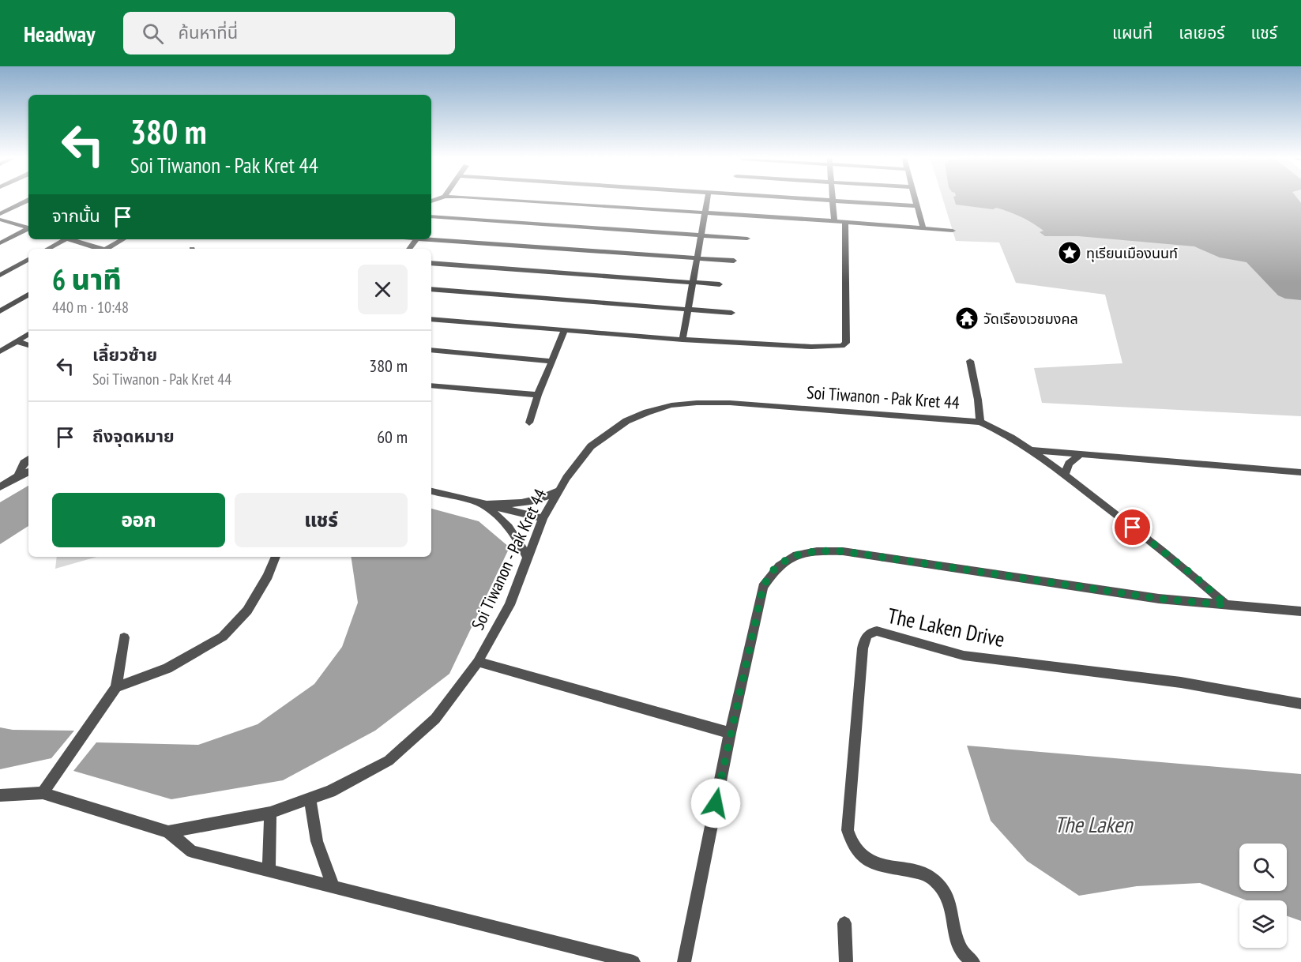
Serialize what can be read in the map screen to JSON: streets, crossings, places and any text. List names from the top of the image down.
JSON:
{
  "streets": {
    "street": ["Soi Tiwanon - Pak Kret 44", "The Laken Drive"]
  },
  "water": ["The Laken"],
  "places": {
    "place": ["ทุเรียนเมืองนนท์"],
    "temple": ["วัดเรืองเวชมงคล"]
  },
  "page": {
    "header": "Headway",
    "search": "ค้นหาที่นี่",
    "nav": ["แผนที่", "เลเยอร์", "แชร์"],
    "turn": ["380 m", "Soi Tiwanon - Pak Kret 44"],
    "then": "จากนั้น",
    "heading": ["6 นาที", "440 m · 10:48"],
    "list": [
      {
        "name": "เลี้ยวซ้าย",
        "note": "Soi Tiwanon - Pak Kret 44",
        "value": "380 m"
      },
      {
        "name": "ถึงจุดหมาย",
        "value": "60 m"
      }
    ],
    "buttons": ["ออก", "แชร์"]
  }
}
